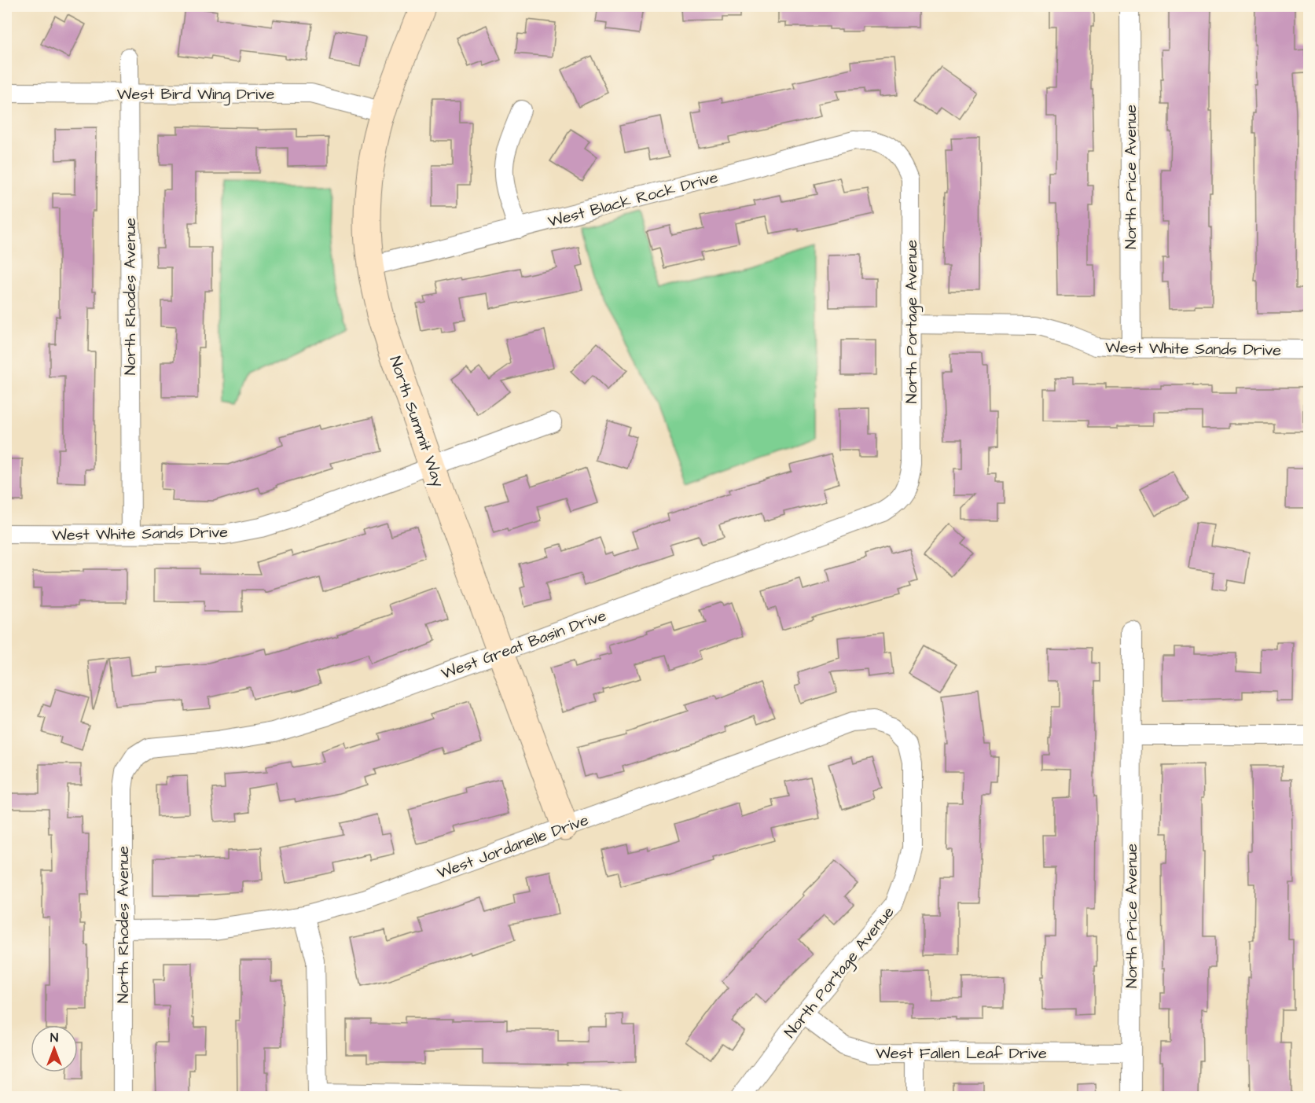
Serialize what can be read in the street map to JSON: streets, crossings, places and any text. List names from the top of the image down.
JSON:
{
  "streets": {
    "street": [
      "West Bird Wing Drive",
      "North Price Avenue",
      "West Black Rock Drive",
      "North Rhodes Avenue",
      "North Portage Avenue",
      "West White Sands Drive",
      "North Summit Way",
      "West Great Basin Drive",
      "West Jordanelle Drive",
      "West Fallen Leaf Drive"
    ]
  },
  "crossings": [
    ["West Bird Wing Drive", "North Rhodes Avenue"],
    ["West Bird Wing Drive", "North Summit Way"],
    ["North Price Avenue", "West White Sands Drive"],
    ["North Price Avenue", "West Fallen Leaf Drive"],
    ["West Black Rock Drive", "North Portage Avenue"],
    ["West Black Rock Drive", "North Summit Way"],
    ["North Rhodes Avenue", "West White Sands Drive"],
    ["North Rhodes Avenue", "West Great Basin Drive"],
    ["North Rhodes Avenue", "West Jordanelle Drive"],
    ["North Portage Avenue", "West White Sands Drive"],
    ["North Portage Avenue", "West Great Basin Drive"],
    ["North Portage Avenue", "West Jordanelle Drive"],
    ["North Portage Avenue", "West Fallen Leaf Drive"],
    ["West White Sands Drive", "North Summit Way"],
    ["North Summit Way", "West Great Basin Drive"],
    ["North Summit Way", "West Jordanelle Drive"]
  ],
  "north": "top"
}
